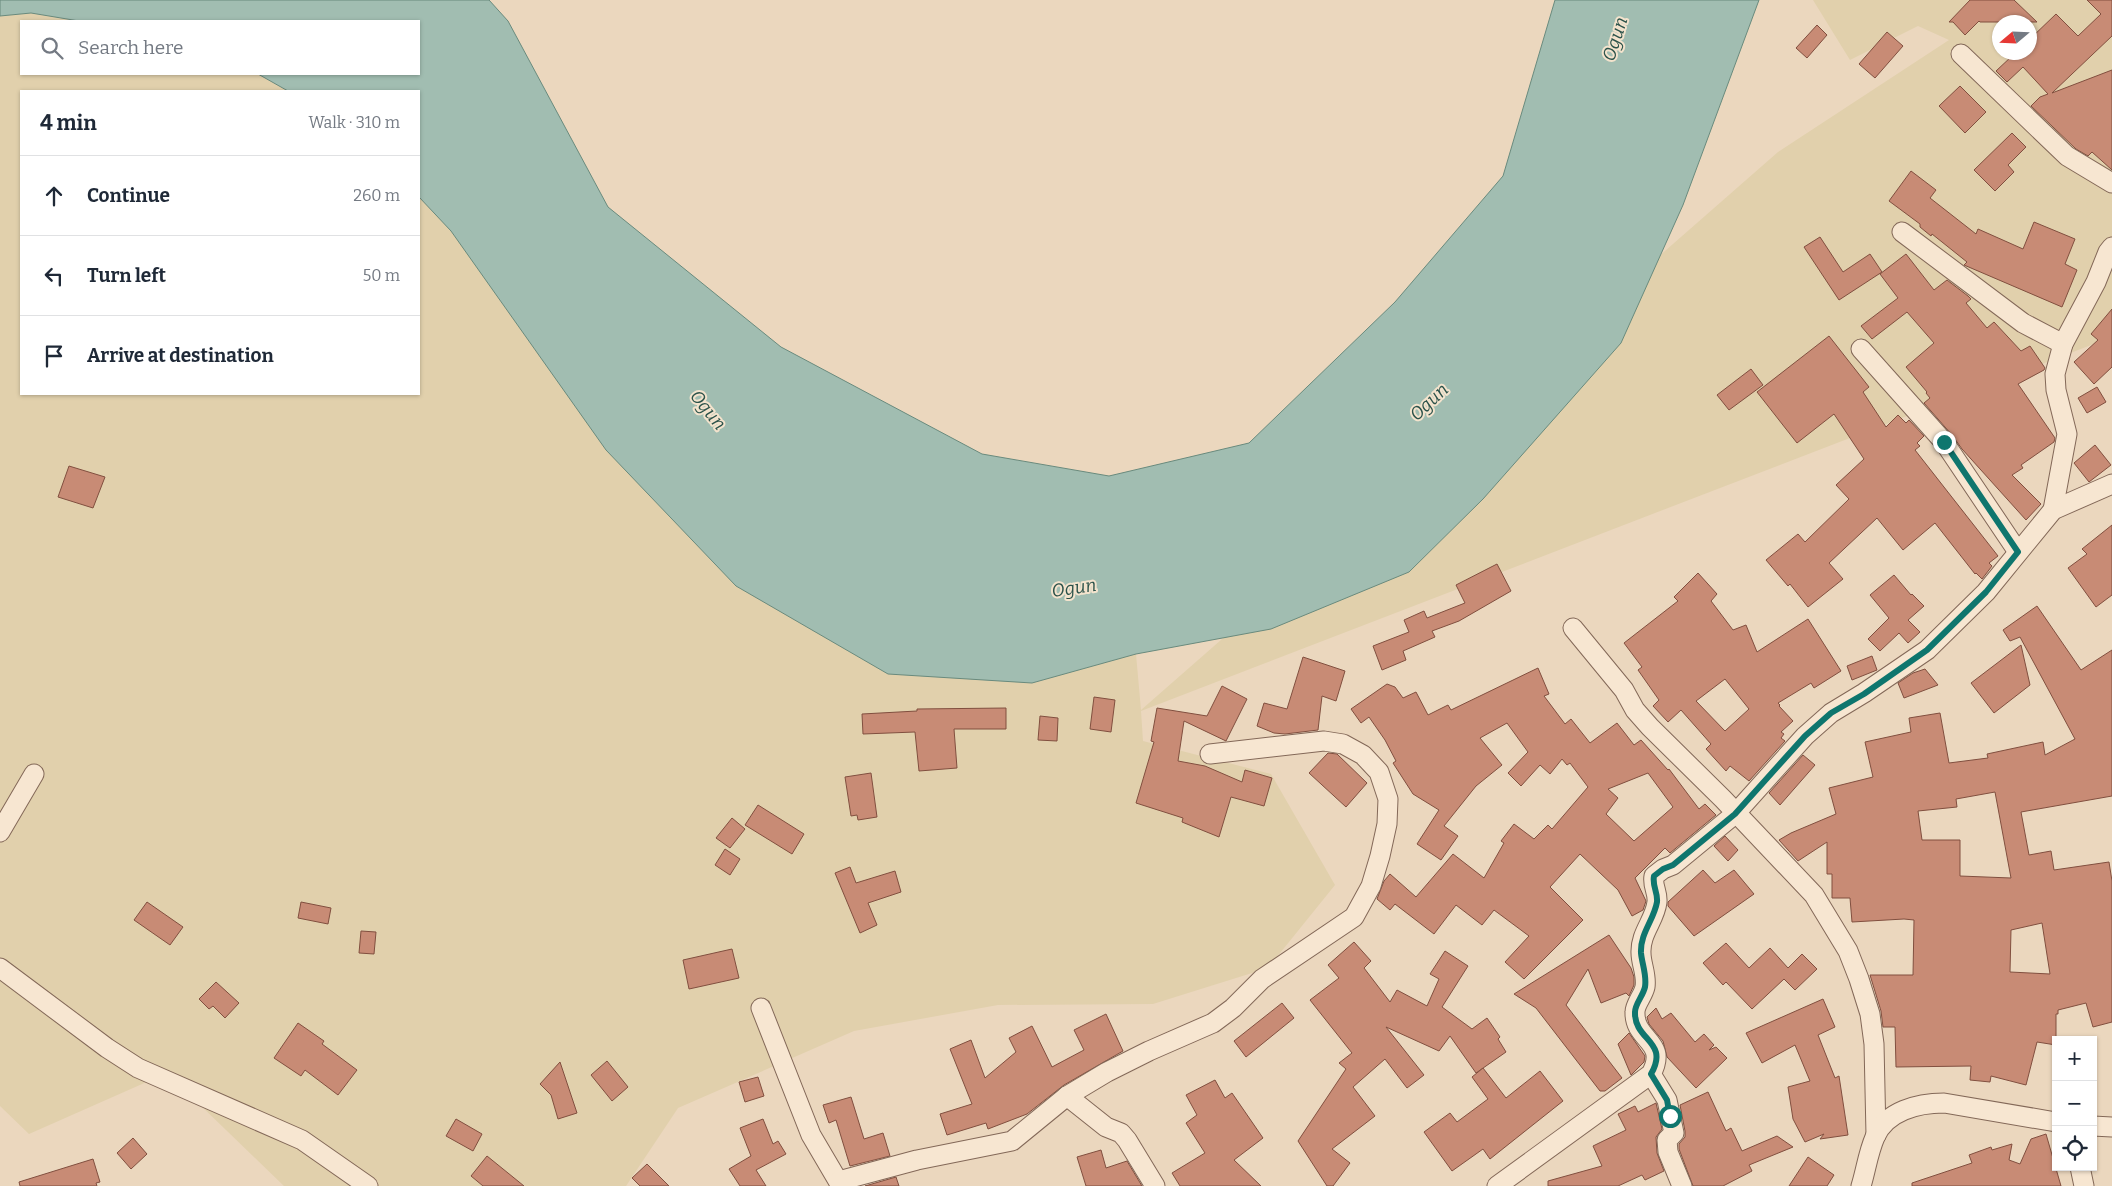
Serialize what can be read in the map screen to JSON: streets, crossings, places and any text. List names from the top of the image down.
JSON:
{
  "water": ["Ogun"],
  "north": "left",
  "page": {
    "search": "Search here",
    "heading": ["4 min", "Walk · 310 m"],
    "list": [
      ["Continue", "260 m"],
      ["Turn left", "50 m"],
      "Arrive at destination"
    ],
    "map_buttons": ["+", "−"]
  }
}
